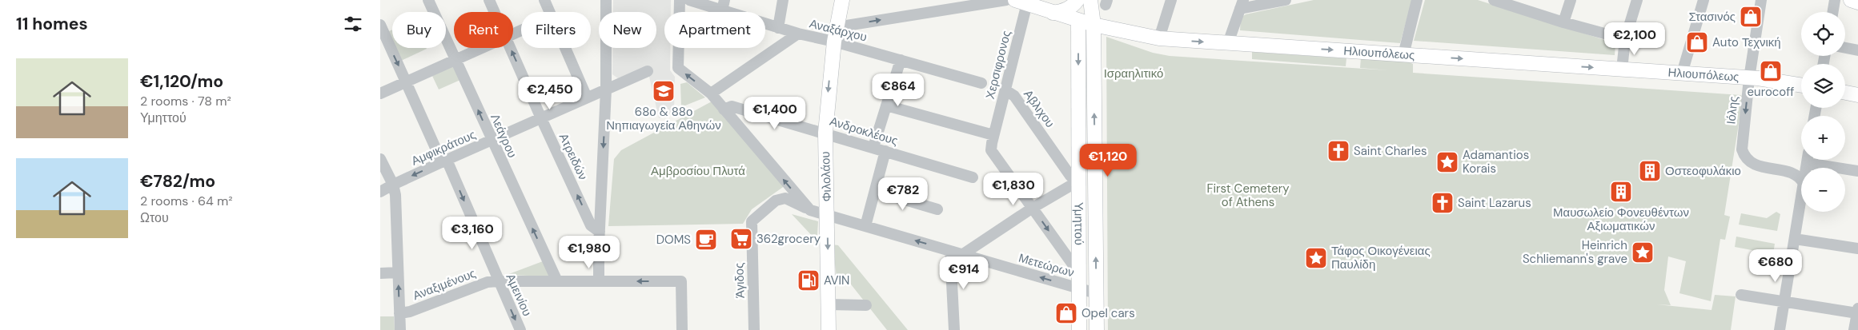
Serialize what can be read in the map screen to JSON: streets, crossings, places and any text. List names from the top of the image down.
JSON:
{
  "streets": {
    "main road": ["Ηλιουπόλεως", "Φιλολάου", "Υμηττού"],
    "street": [
      "Αναξάρχου",
      "Χερσιφρονος",
      "Αβλιχου",
      "Ιόλης",
      "Ανδροκλέους",
      "Λεάγρου",
      "Αμφικράτους",
      "Ατρειδών",
      "Μετεώρων",
      "Άγιδος",
      "Αναξιμένους",
      "Αμεινίου"
    ]
  },
  "crossings": [
    ["Αναξάρχου", "Φιλολάου"],
    ["Ηλιουπόλεως", "Χερσιφρονος"],
    ["Ηλιουπόλεως", "Ιόλης"],
    ["Ηλιουπόλεως", "Υμηττού"],
    ["Χερσιφρονος", "Αβλιχου"],
    ["Χερσιφρονος", "Υμηττού"],
    ["Αβλιχου", "Υμηττού"],
    ["Ανδροκλέους", "Φιλολάου"],
    ["Λεάγρου", "Αμφικράτους"],
    ["Λεάγρου", "Αναξιμένους"],
    ["Αμφικράτους", "Ατρειδών"],
    ["Αμφικράτους", "Αμεινίου"],
    ["Φιλολάου", "Μετεώρων"],
    ["Υμηττού", "Μετεώρων"],
    ["Μετεώρων", "Άγιδος"],
    ["Αναξιμένους", "Αμεινίου"]
  ],
  "one_way": [
    "Ηλιουπόλεως",
    "Ιόλης",
    "Λεάγρου",
    "Ατρειδών",
    "Φιλολάου"
  ],
  "parks": ["Ισραηλιτικό", "Αμβροσίου Πλυτά", "First Cemetery of Athens"],
  "places": {
    "shop": [
      "Στασινός",
      "Auto Τεχνική",
      "eurocoff",
      "Opel cars"
    ],
    "school or university": ["68ο & 88ο Νηπιαγωγεία Αθηνών"],
    "church": ["Saint Charles", "Saint Lazarus"],
    "place": ["Adamantios Korais", "Heinrich Schliemann's grave", "Τάφος Οικογένειας Παυλίδη"],
    "building": ["Οστεοφυλάκιο", "Μαυσωλείο Φονευθέντων Αξιωματικών"],
    "supermarket": ["362grocery"],
    "cafe": ["DOMS"],
    "fuel station": ["AVIN"]
  },
  "page": {
    "heading": "11 homes",
    "map_buttons": ["+", "−"],
    "chip": [
      "Buy",
      "Rent",
      "Filters",
      "New",
      "Apartment"
    ],
    "price": [
      "€2,100",
      "€864",
      "€2,450",
      "€1,400",
      "€1,120",
      "€1,830",
      "€782",
      "€3,160",
      "€1,980",
      "€680",
      "€914"
    ],
    "list": [
      {
        "name": "€1,120/mo",
        "note": "2 rooms · 78 m² · Υμηττού"
      },
      {
        "name": "€782/mo",
        "note": "2 rooms · 64 m² · Ωτου"
      }
    ]
  }
}
